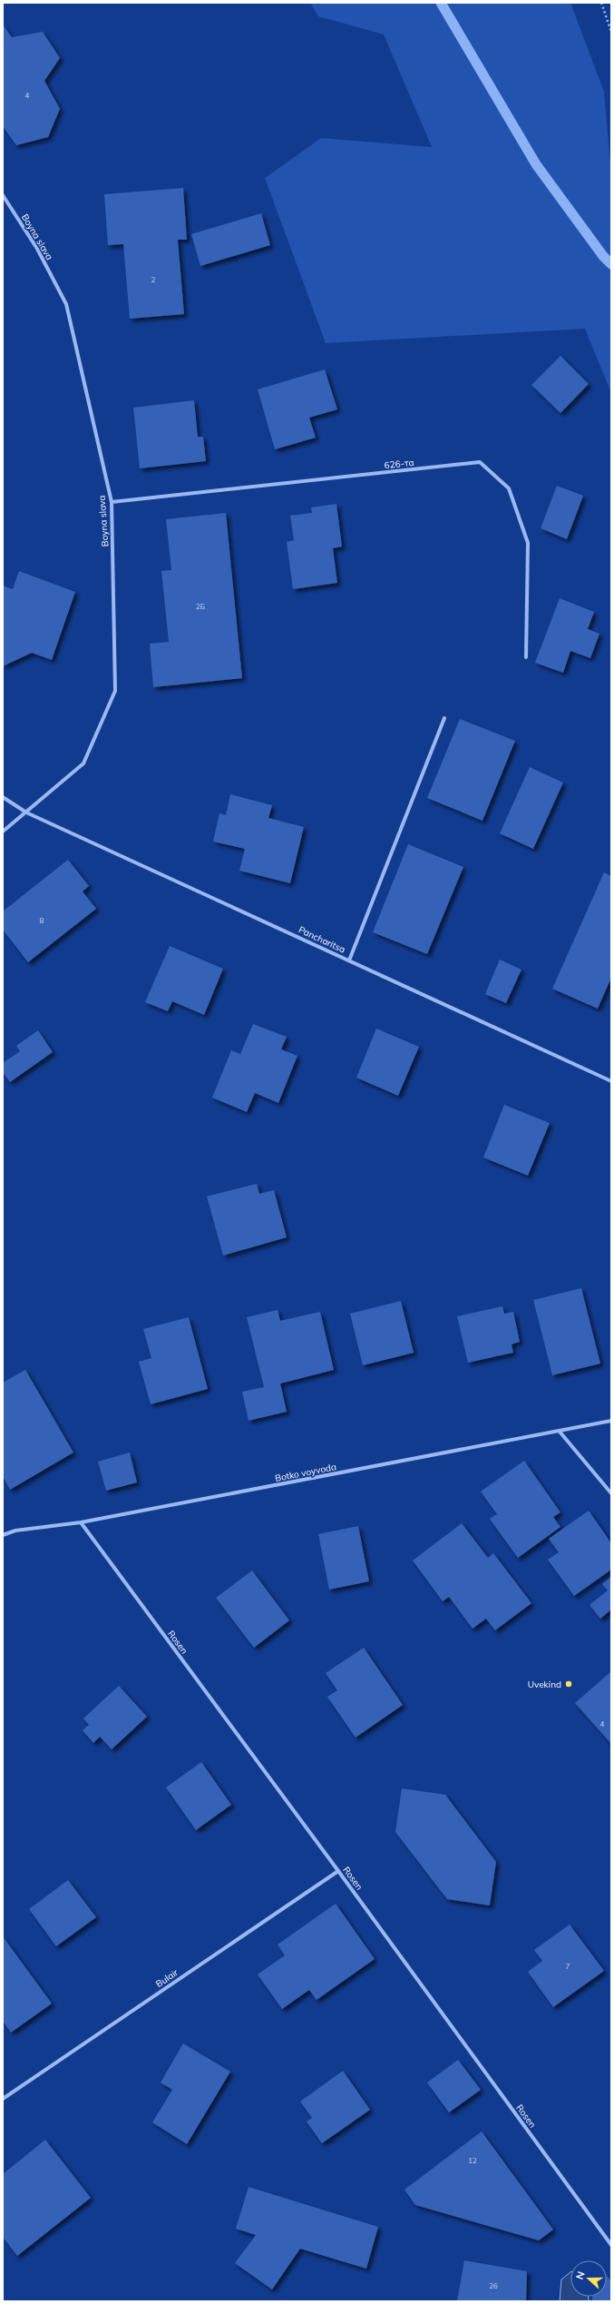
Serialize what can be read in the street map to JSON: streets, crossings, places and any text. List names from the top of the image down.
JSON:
{
  "streets": {
    "street": [
      "Boyna slava",
      "626-та",
      "Pancharitsa",
      "Botko voyvoda",
      "Rosen",
      "Bulair"
    ]
  },
  "crossings": [
    ["Boyna slava", "626-та"],
    ["Boyna slava", "Pancharitsa"],
    ["Botko voyvoda", "Rosen"],
    ["Rosen", "Bulair"]
  ],
  "places": ["Uvekind"],
  "house_numbers": [
    "4",
    "2",
    "2Б",
    "8",
    "4",
    "7",
    "12",
    "26"
  ],
  "north": "left"
}
